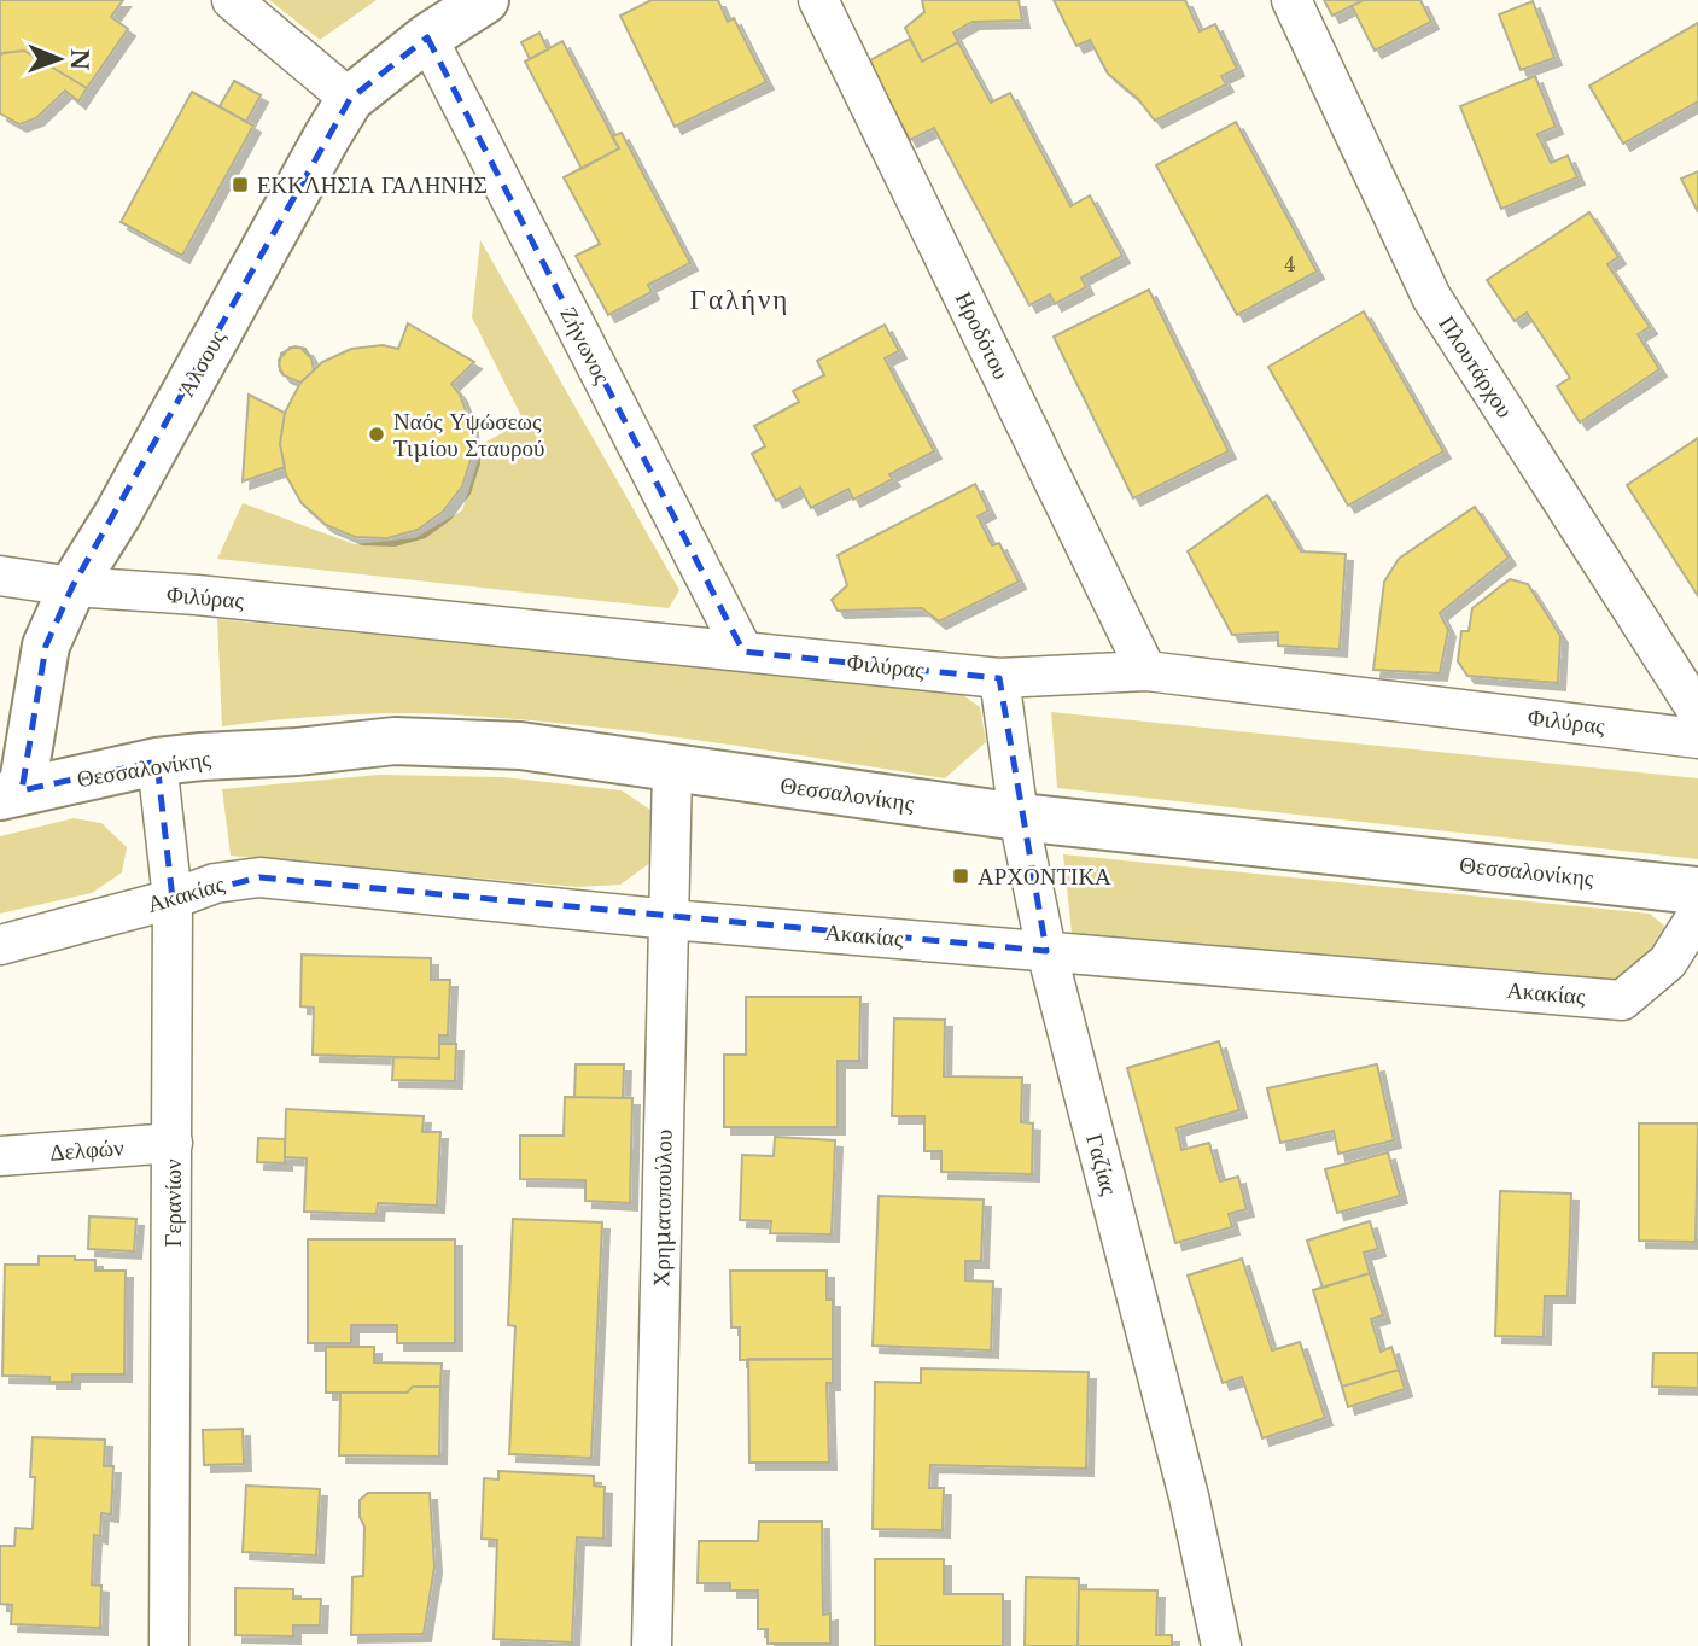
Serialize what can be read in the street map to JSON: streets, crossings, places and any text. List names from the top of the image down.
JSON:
{
  "streets": {
    "main road": ["Άλσους", "Θεσσαλονίκης"],
    "street": [
      "Ηροδότου",
      "Ζήνωνος",
      "Πλουτάρχου",
      "Φιλύρας",
      "Ακακίας",
      "Δελφών",
      "Γαζίας",
      "Γερανίων",
      "Χρηματοπούλου"
    ]
  },
  "crossings": [
    ["Ηροδότου", "Φιλύρας"],
    ["Ζήνωνος", "Άλσους"],
    ["Ζήνωνος", "Φιλύρας"],
    ["Άλσους", "Φιλύρας"],
    ["Άλσους", "Θεσσαλονίκης"],
    ["Φιλύρας", "Γαζίας"],
    ["Θεσσαλονίκης", "Γαζίας"],
    ["Θεσσαλονίκης", "Γερανίων"],
    ["Θεσσαλονίκης", "Χρηματοπούλου"],
    ["Ακακίας", "Γαζίας"],
    ["Ακακίας", "Γερανίων"],
    ["Ακακίας", "Χρηματοπούλου"],
    ["Δελφών", "Γερανίων"]
  ],
  "districts": ["Γαλήνη"],
  "places": {
    "transit": ["ΕΚΚΛΗΣΙΑ ΓΑΛΗΝΗΣ", "ΑΡΧΟΝΤΙΚΑ"],
    "other": ["Ναός Υψώσεως Τιμίου Σταυρού"]
  },
  "house_numbers": ["4"],
  "north": "right"
}
